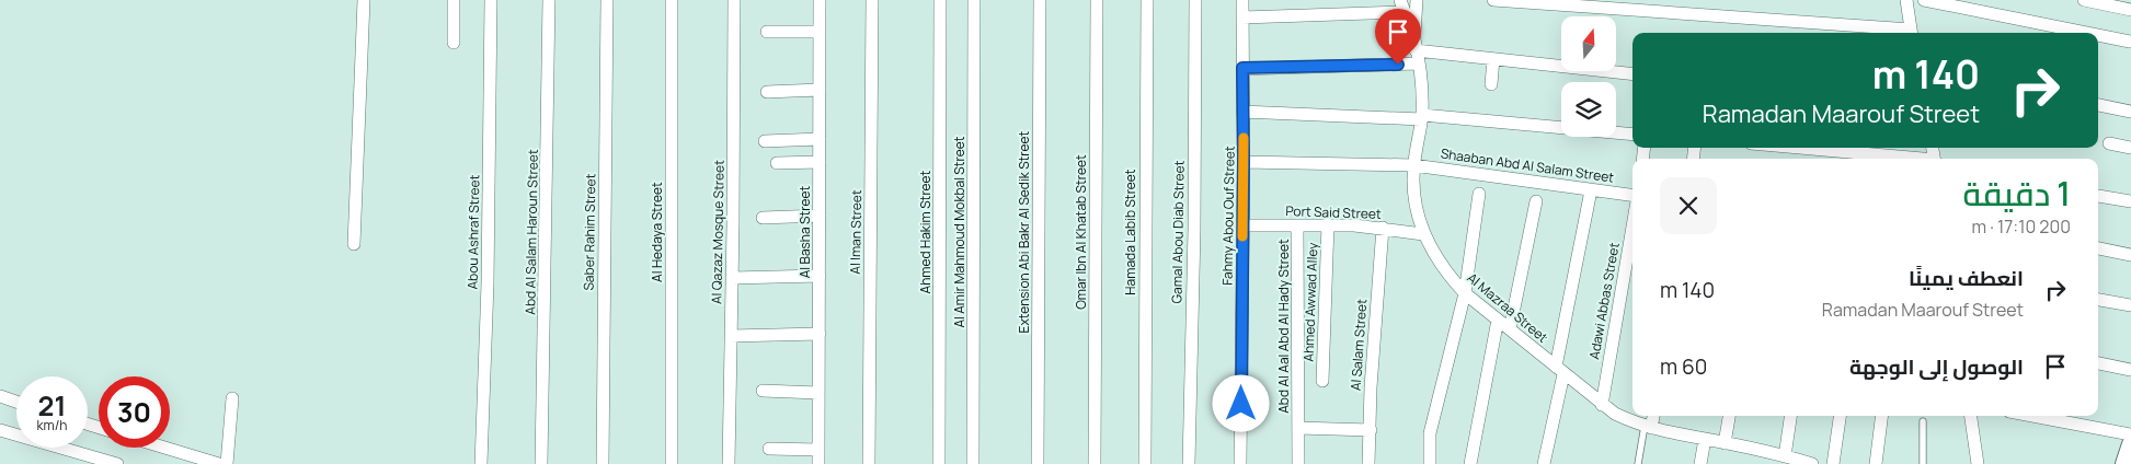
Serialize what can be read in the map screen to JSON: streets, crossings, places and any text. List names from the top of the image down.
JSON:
{
  "streets": {
    "street": [
      "Shaaban Abd Al Salam Street",
      "Port Said Street",
      "Fahmy Abou Ouf Street",
      "Abou Ashraf Street",
      "Abd Al Salam Haroun Street",
      "Saber Rahim Street",
      "Al Hedaya Street",
      "Al Qazaz Mosque Street",
      "Al Basha Street",
      "Al Iman Street",
      "Ahmed Hakim Street",
      "Al Amir Mahmoud Mokbal Street",
      "Extension Abi Bakr Al Sedik Street",
      "Omar Ibn Al Khatab Street",
      "Hamada Labib Street",
      "Gamal Abou Diab Street",
      "Adawi Abbas Street",
      "Ahmed Awwad Alley",
      "Al Mazraa Street",
      "Abd Al Aal Abd Al Hady Street",
      "Al Salam Street"
    ]
  },
  "crossings": [
    ["Shaaban Abd Al Salam Street", "Fahmy Abou Ouf Street"],
    ["Shaaban Abd Al Salam Street", "Al Mazraa Street"],
    ["Port Said Street", "Fahmy Abou Ouf Street"],
    ["Port Said Street", "Ahmed Awwad Alley"],
    ["Port Said Street", "Al Mazraa Street"],
    ["Port Said Street", "Abd Al Aal Abd Al Hady Street"],
    ["Port Said Street", "Al Salam Street"],
    ["Adawi Abbas Street", "Al Mazraa Street"]
  ],
  "north": "top",
  "page": {
    "turn": ["140 m", "Ramadan Maarouf Street"],
    "heading": ["1 دقيقة", "200 m · 17:10"],
    "list": [
      {
        "name": "انعطف يمينًا",
        "note": "Ramadan Maarouf Street",
        "value": "140 m"
      },
      {
        "name": "الوصول إلى الوجهة",
        "value": "60 m"
      }
    ],
    "speed": "21 km/h",
    "limit": "30"
  }
}
